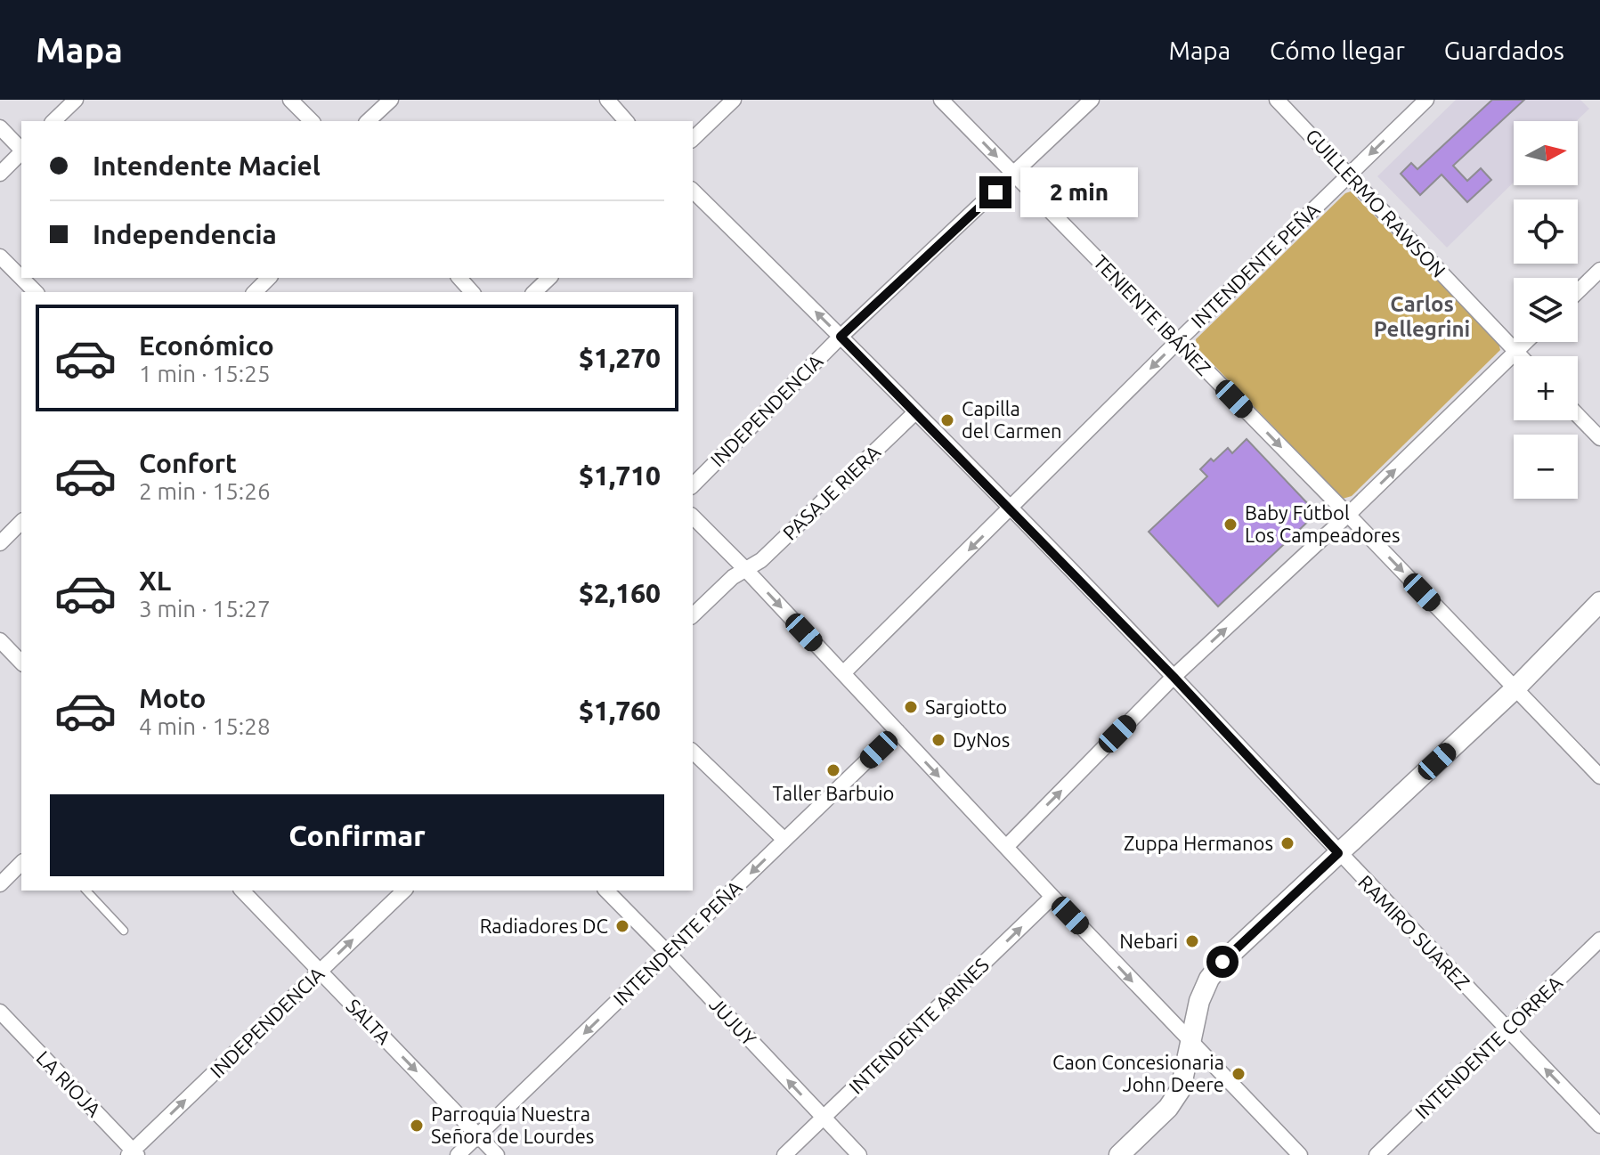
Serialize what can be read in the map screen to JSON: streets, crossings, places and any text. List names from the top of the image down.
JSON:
{
  "streets": {
    "street": [
      "GUILLERMO RAWSON",
      "INTENDENTE PEÑA",
      "TENIENTE IBÁÑEZ",
      "INDEPENDENCIA",
      "PASAJE RIERA",
      "RAMIRO SUAREZ",
      "SALTA",
      "JUJUY",
      "INTENDENTE ARINES",
      "INTENDENTE CORREA",
      "LA RIOJA"
    ]
  },
  "crossings": [
    ["GUILLERMO RAWSON", "INTENDENTE PEÑA"],
    ["INTENDENTE PEÑA", "TENIENTE IBÁÑEZ"],
    ["INTENDENTE PEÑA", "RAMIRO SUAREZ"],
    ["INTENDENTE PEÑA", "SALTA"],
    ["INTENDENTE PEÑA", "JUJUY"],
    ["TENIENTE IBÁÑEZ", "INDEPENDENCIA"],
    ["INDEPENDENCIA", "RAMIRO SUAREZ"],
    ["INDEPENDENCIA", "SALTA"],
    ["INDEPENDENCIA", "LA RIOJA"],
    ["PASAJE RIERA", "RAMIRO SUAREZ"],
    ["RAMIRO SUAREZ", "INTENDENTE CORREA"],
    ["JUJUY", "INTENDENTE ARINES"]
  ],
  "one_way": [
    "INTENDENTE PEÑA",
    "TENIENTE IBÁÑEZ",
    "INDEPENDENCIA",
    "SALTA",
    "JUJUY",
    "INTENDENTE ARINES"
  ],
  "districts": ["Carlos Pellegrini"],
  "places": [
    "Capilla del Carmen",
    "Baby Fútbol Los Campeadores",
    "Sargiotto",
    "DyNos",
    "Taller Barbuio",
    "Zuppa Hermanos",
    "Radiadores DC",
    "Nebari",
    "Caon Concesionaria John Deere",
    "Parroquia Nuestra Señora de Lourdes"
  ],
  "north": "right",
  "page": {
    "header": "Mapa",
    "nav": ["Mapa", "Cómo llegar", "Guardados"],
    "map_buttons": ["+", "−"],
    "banner": ["Intendente Maciel", "Independencia"],
    "bubble": "2 min",
    "list": [
      {
        "name": "Económico",
        "note": "1 min · 15:25",
        "value": "$1,270"
      },
      {
        "name": "Confort",
        "note": "2 min · 15:26",
        "value": "$1,710"
      },
      {
        "name": "XL",
        "note": "3 min · 15:27",
        "value": "$2,160"
      },
      {
        "name": "Moto",
        "note": "4 min · 15:28",
        "value": "$1,760"
      }
    ],
    "buttons": "Confirmar"
  }
}
